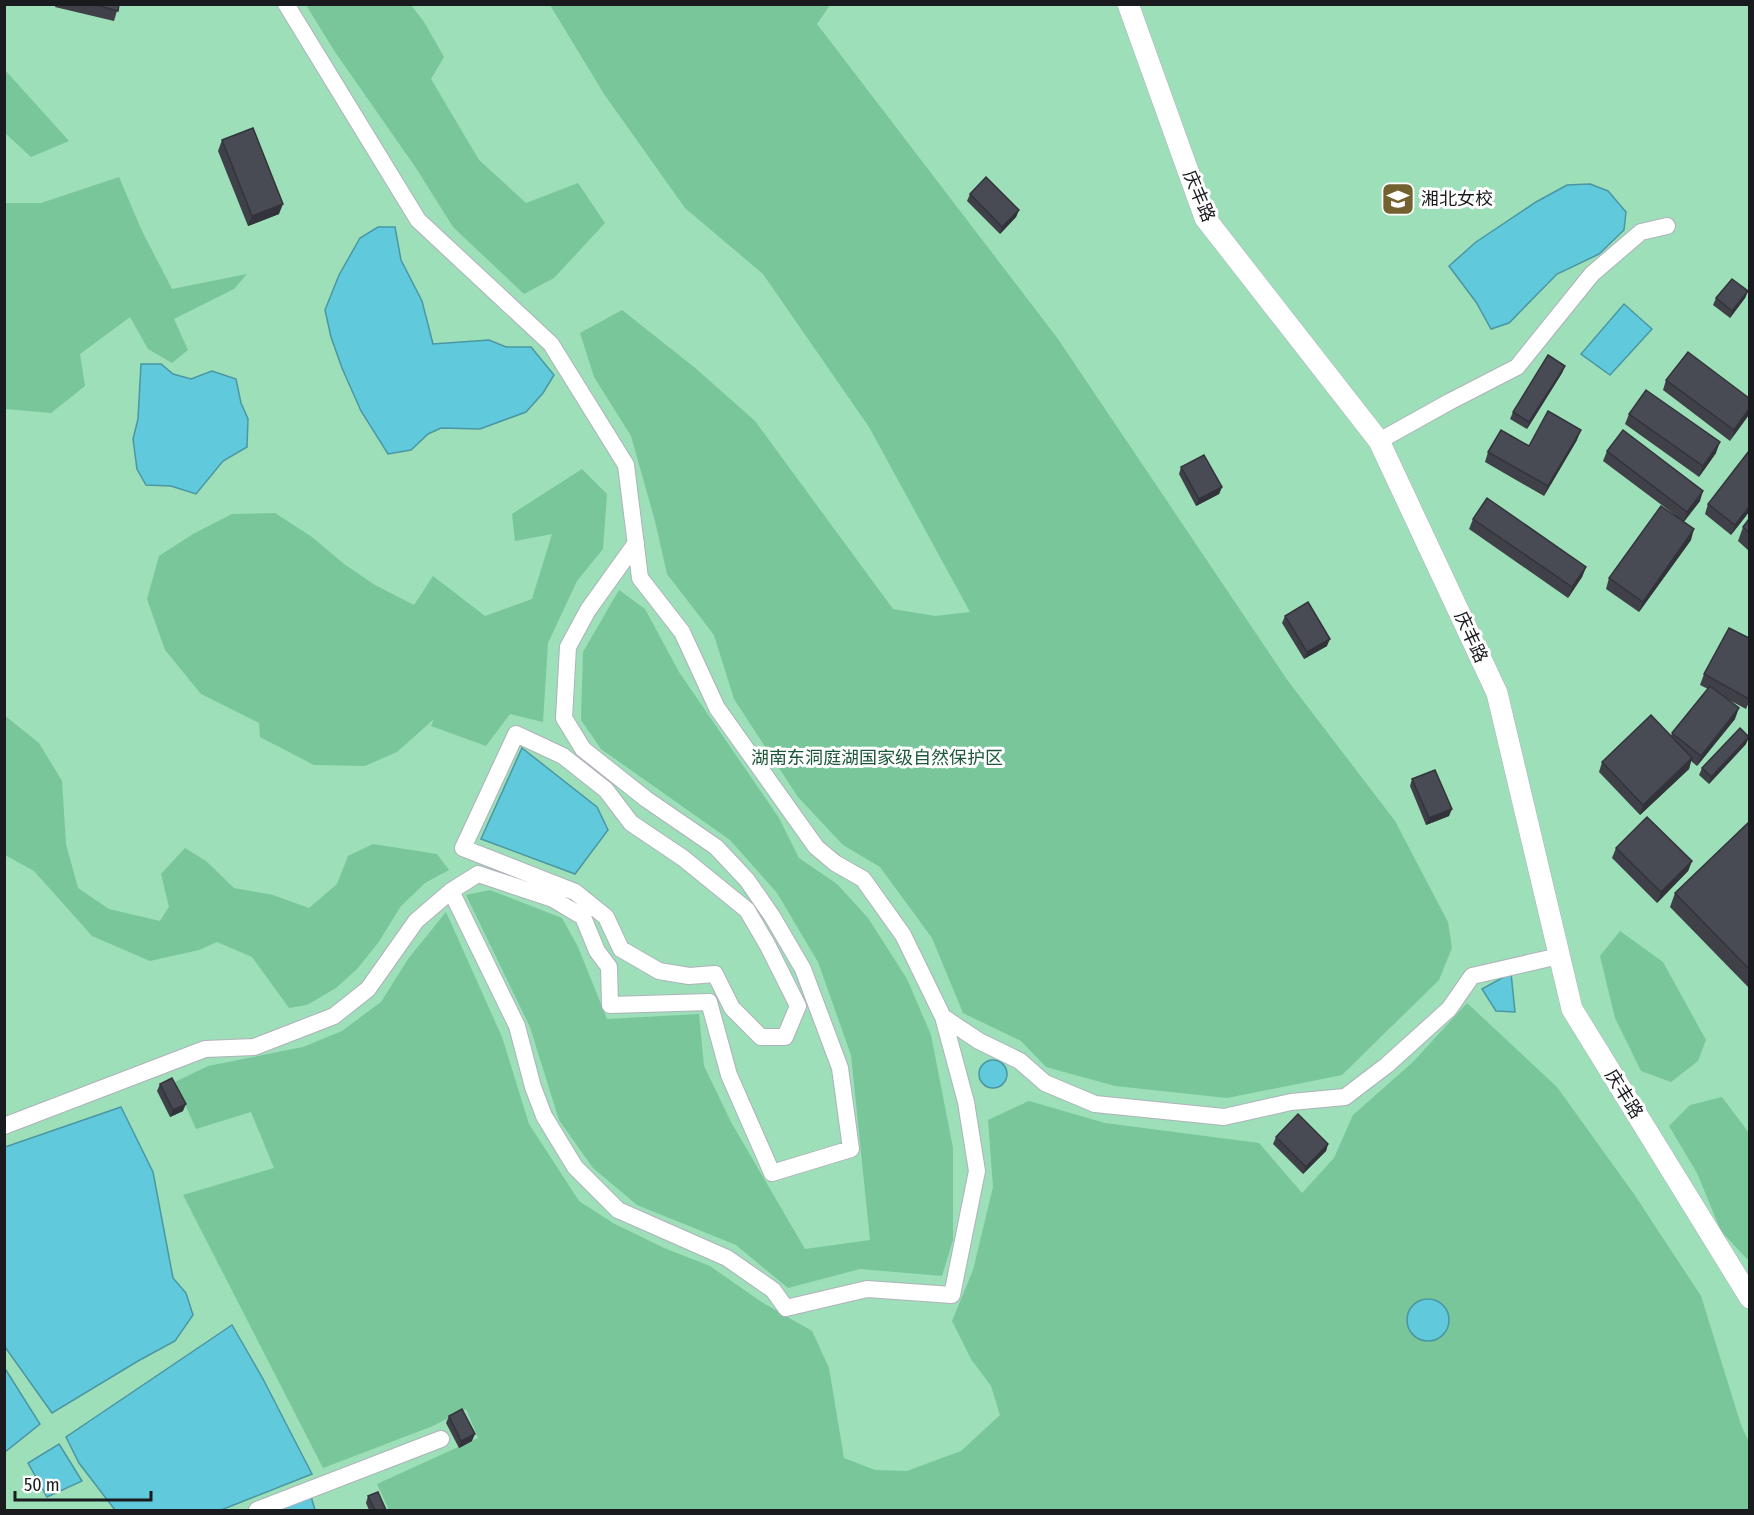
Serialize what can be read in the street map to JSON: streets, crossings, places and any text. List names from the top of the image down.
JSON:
{
  "streets": {
    "street": ["庆丰路"]
  },
  "parks": ["湖南东洞庭湖国家级自然保护区"],
  "places": {
    "school or university": ["湘北女校"]
  },
  "scale_bar": "50 m"
}
